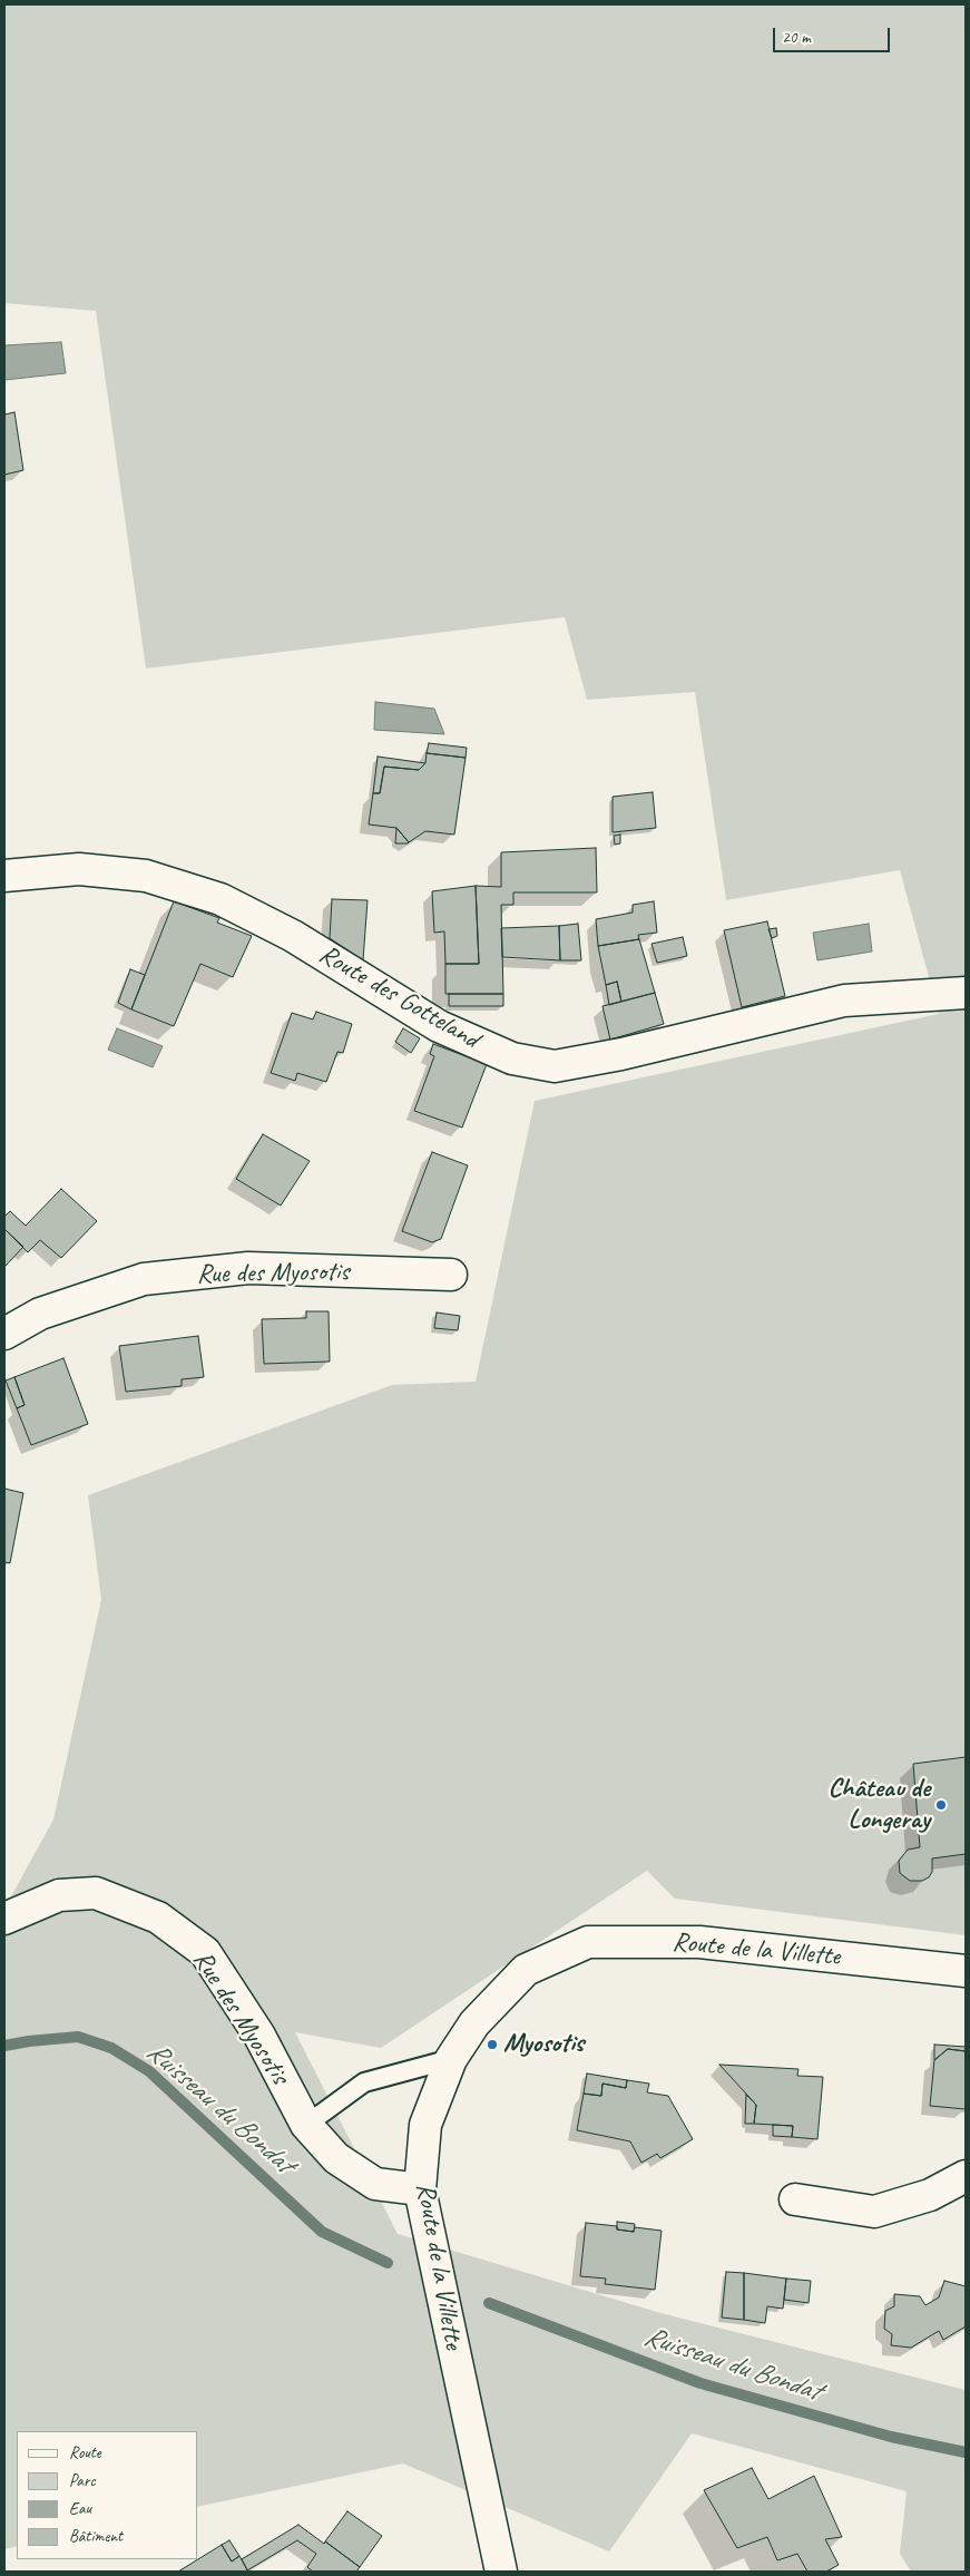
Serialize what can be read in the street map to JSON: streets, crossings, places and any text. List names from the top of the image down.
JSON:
{
  "streets": {
    "street": ["Route des Gotteland", "Rue des Myosotis", "Route de la Villette"]
  },
  "crossings": [
    ["Rue des Myosotis", "Route de la Villette"]
  ],
  "water": ["Ruisseau du Bondat"],
  "places": ["Château de Longeray", "Myosotis"],
  "legend": [
    "Route",
    "Parc",
    "Eau",
    "Bâtiment"
  ],
  "scale_bar": "20 m"
}
